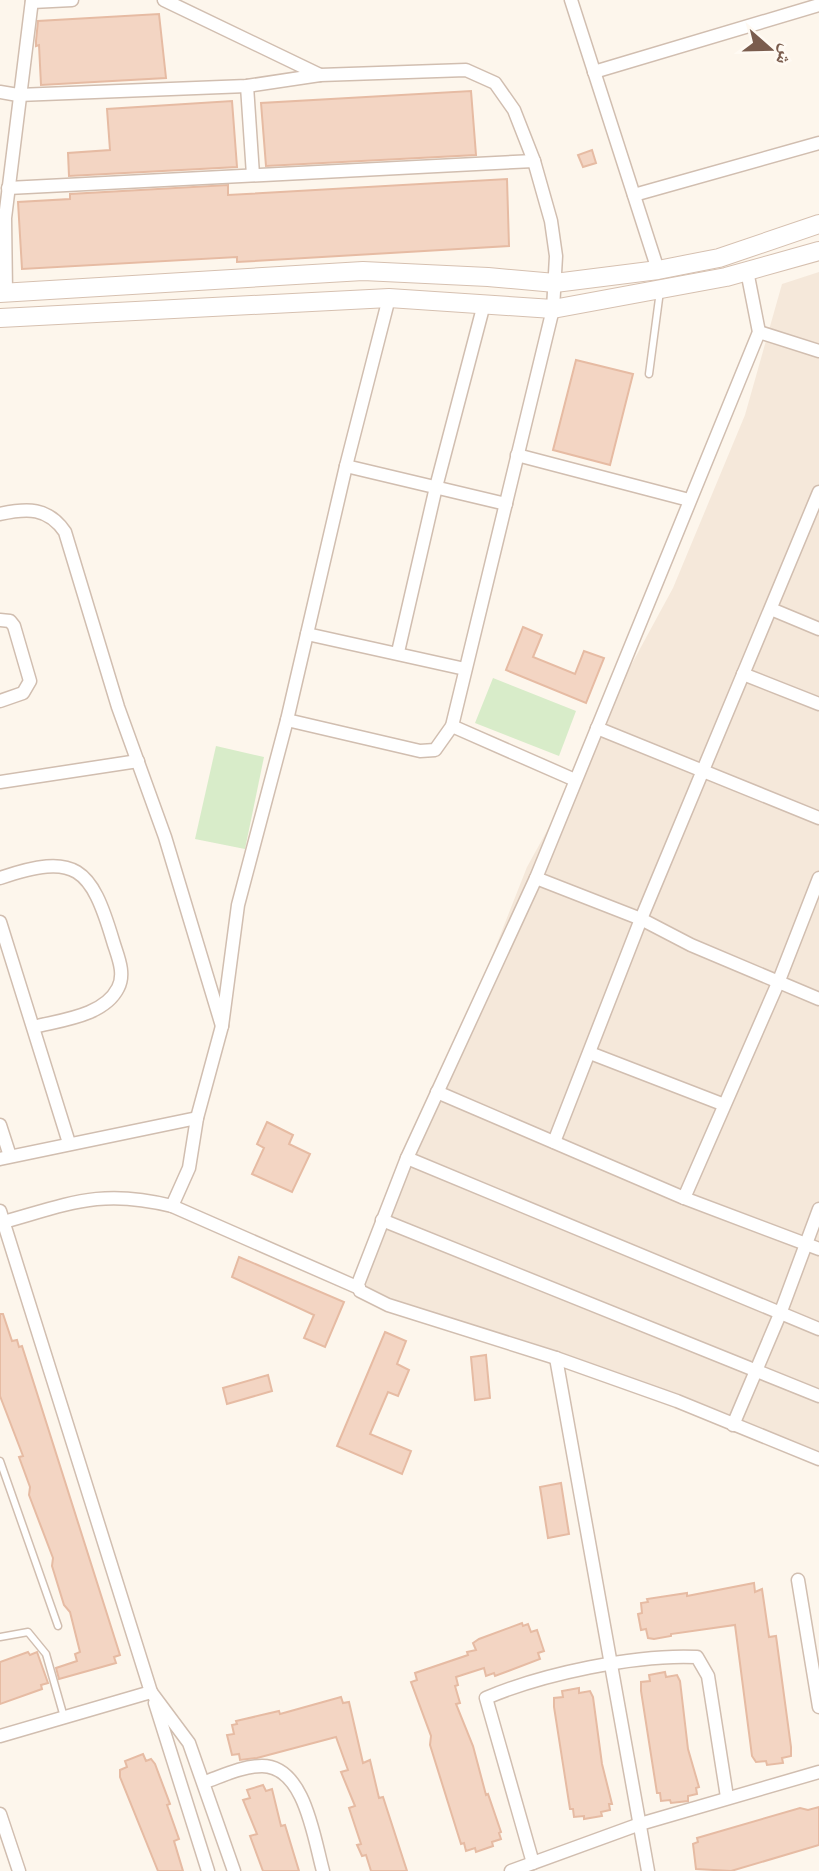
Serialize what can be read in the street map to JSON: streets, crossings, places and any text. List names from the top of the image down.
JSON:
{
  "north": "right"
}
